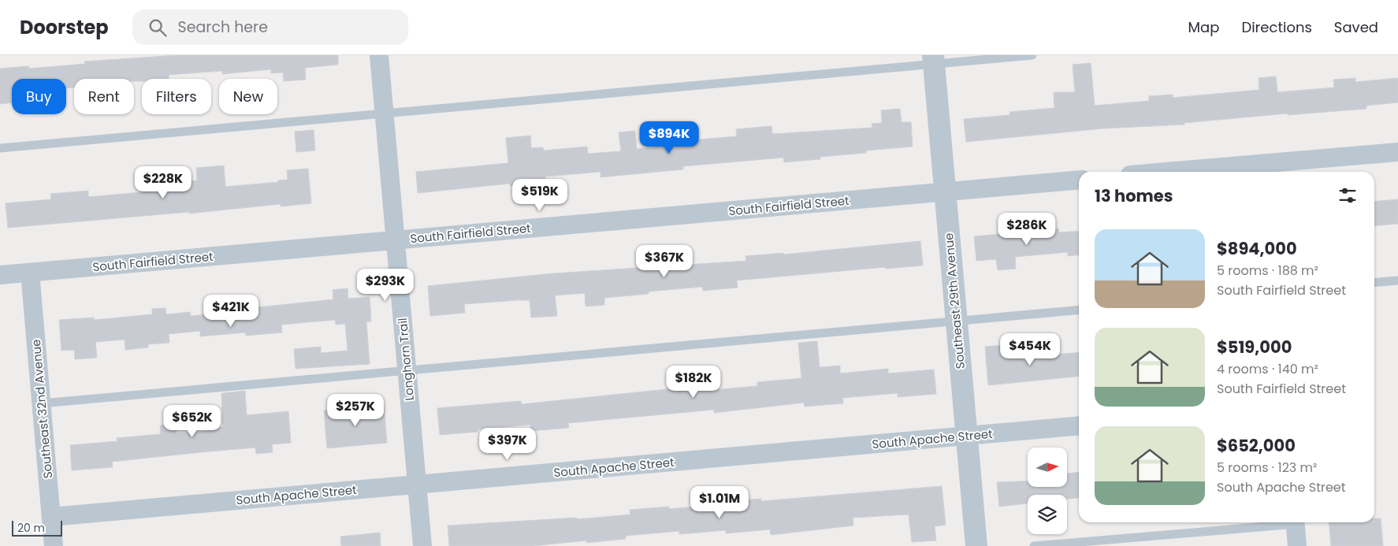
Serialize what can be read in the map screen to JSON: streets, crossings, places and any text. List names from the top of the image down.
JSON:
{
  "streets": {
    "street": [
      "South Fairfield Street",
      "Southeast 29th Avenue",
      "Longhorn Trail",
      "Southeast 32nd Avenue",
      "South Apache Street"
    ]
  },
  "crossings": [
    ["South Fairfield Street", "Southeast 29th Avenue"],
    ["South Fairfield Street", "Longhorn Trail"],
    ["South Fairfield Street", "Southeast 32nd Avenue"],
    ["Southeast 29th Avenue", "South Apache Street"],
    ["Longhorn Trail", "South Apache Street"],
    ["Southeast 32nd Avenue", "South Apache Street"]
  ],
  "scale_bar": "20 m",
  "north": "right",
  "page": {
    "header": "Doorstep",
    "search": "Search here",
    "nav": ["Map", "Directions", "Saved"],
    "chip": [
      "Buy",
      "Rent",
      "Filters",
      "New"
    ],
    "price": [
      "$894K",
      "$228K",
      "$519K",
      "$286K",
      "$367K",
      "$293K",
      "$421K",
      "$454K",
      "$182K",
      "$257K",
      "$652K",
      "$397K",
      "$1.01M"
    ],
    "heading": "13 homes",
    "list": [
      {
        "name": "$894,000",
        "note": "5 rooms · 188 m² · South Fairfield Street"
      },
      {
        "name": "$519,000",
        "note": "4 rooms · 140 m² · South Fairfield Street"
      },
      {
        "name": "$652,000",
        "note": "5 rooms · 123 m² · South Apache Street"
      }
    ],
    "scale": "20 m"
  }
}
